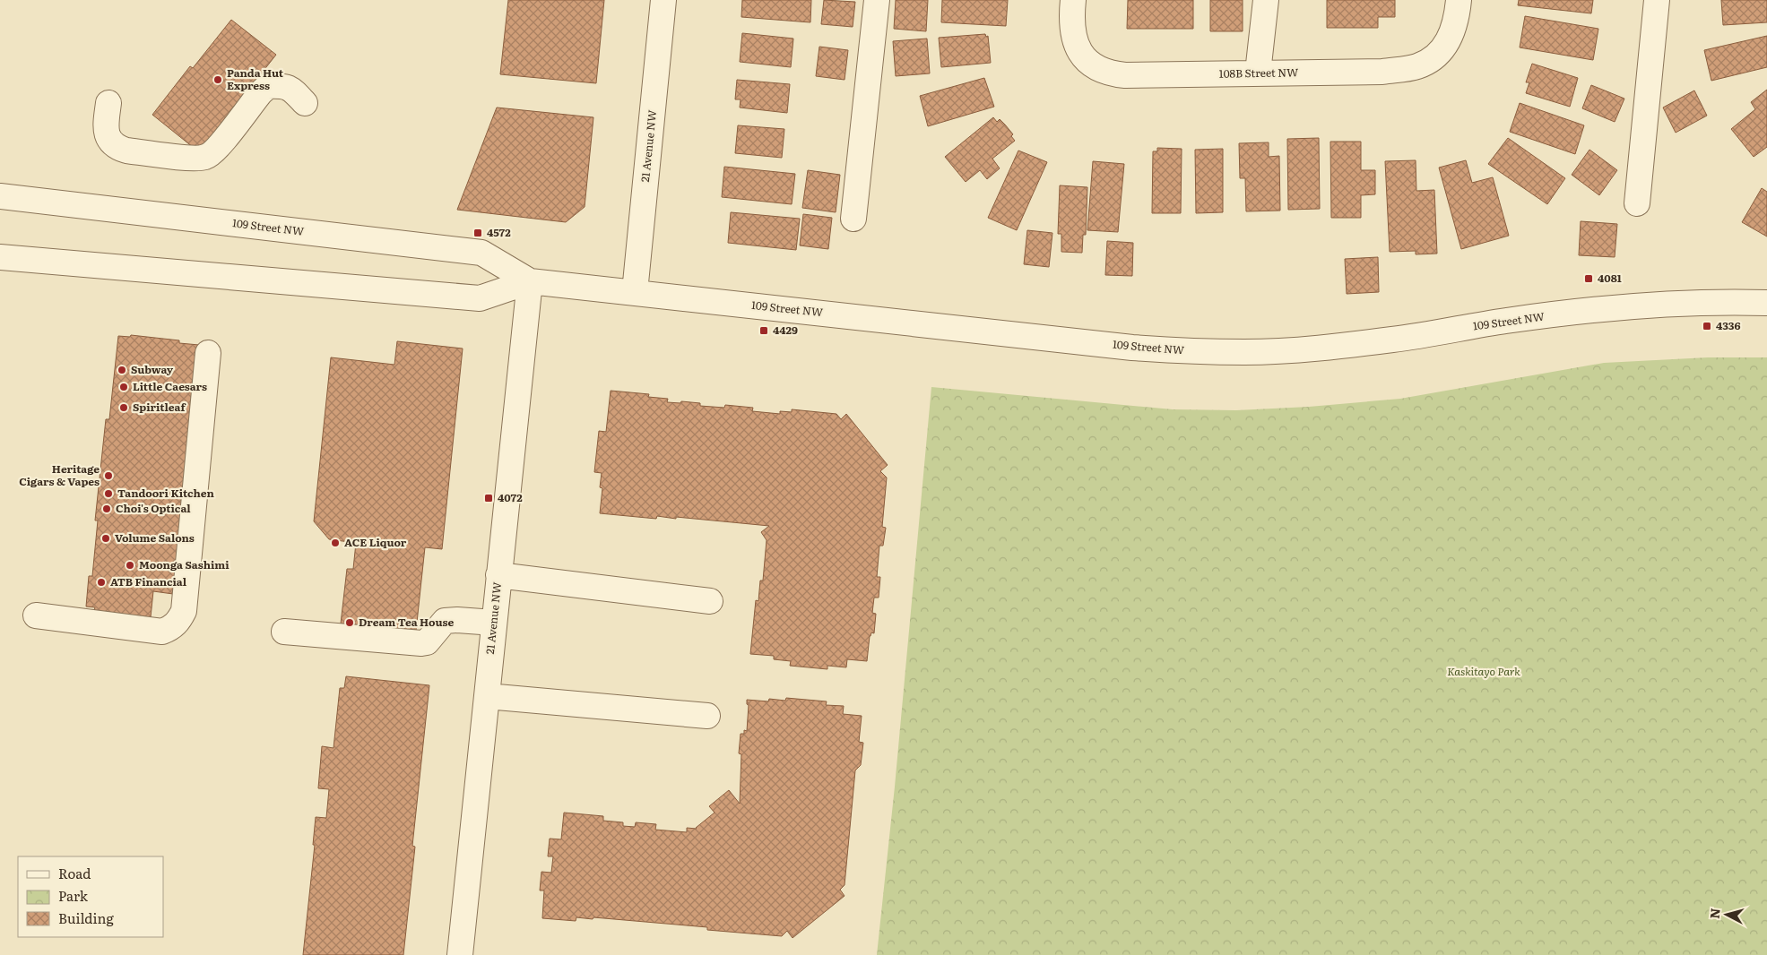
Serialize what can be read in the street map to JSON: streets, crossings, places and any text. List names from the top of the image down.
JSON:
{
  "streets": {
    "street": ["108B Street NW", "21 Avenue NW", "109 Street NW"]
  },
  "crossings": [
    ["21 Avenue NW", "109 Street NW"]
  ],
  "parks": ["Kaskitayo Park"],
  "places": {
    "other": [
      "Panda Hut Express",
      "Subway",
      "Little Caesars",
      "Spiritleaf",
      "Heritage Cigars & Vapes",
      "Tandoori Kitchen",
      "Choi's Optical",
      "Volume Salons",
      "ACE Liquor",
      "Moonga Sashimi",
      "ATB Financial",
      "Dream Tea House"
    ],
    "transit": [
      "4572",
      "4081",
      "4336",
      "4429",
      "4072"
    ]
  },
  "legend": ["Road", "Park", "Building"],
  "north": "left"
}
